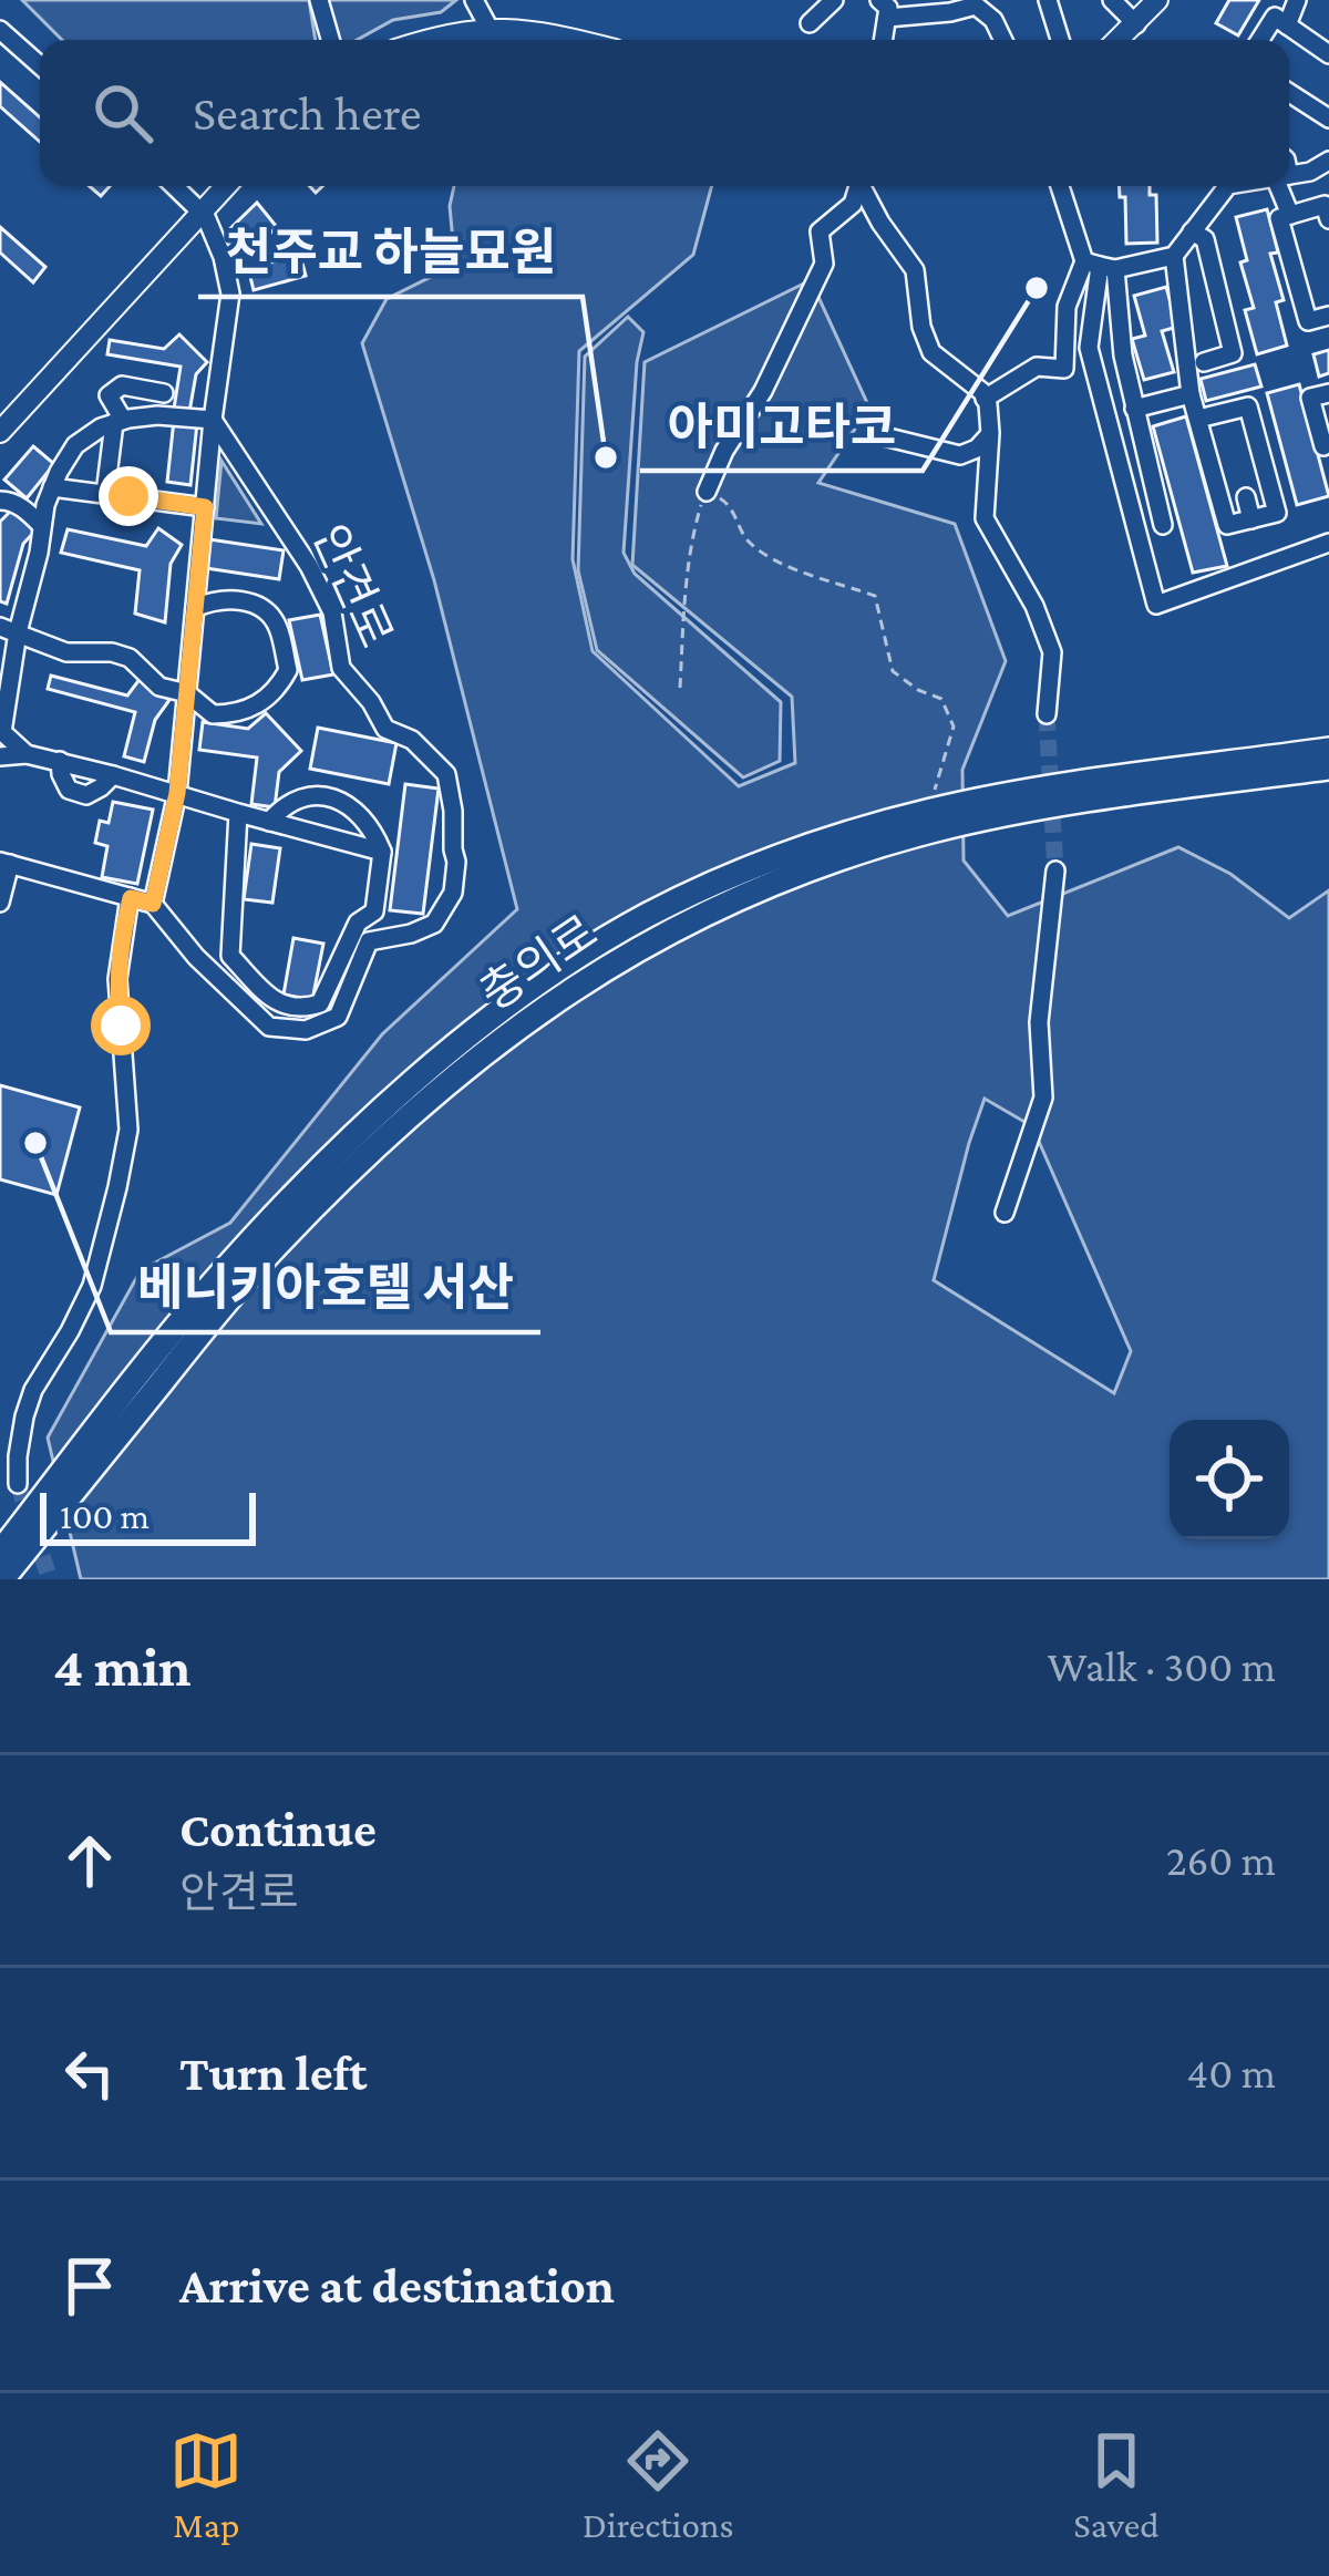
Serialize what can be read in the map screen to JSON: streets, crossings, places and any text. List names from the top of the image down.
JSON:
{
  "streets": {
    "highway": ["충의로"],
    "street": ["안견로"]
  },
  "places": ["아미고타코", "천주교 하늘묘원", "베니키아호텔 서산"],
  "scale_bar": "100 m",
  "page": {
    "search": "Search here",
    "scale": "100 m",
    "heading": ["4 min", "Walk · 300 m"],
    "list": [
      ["Continue", "안견로", "260 m"],
      ["Turn left", "40 m"],
      "Arrive at destination"
    ],
    "nav": ["Map", "Directions", "Saved"]
  }
}
